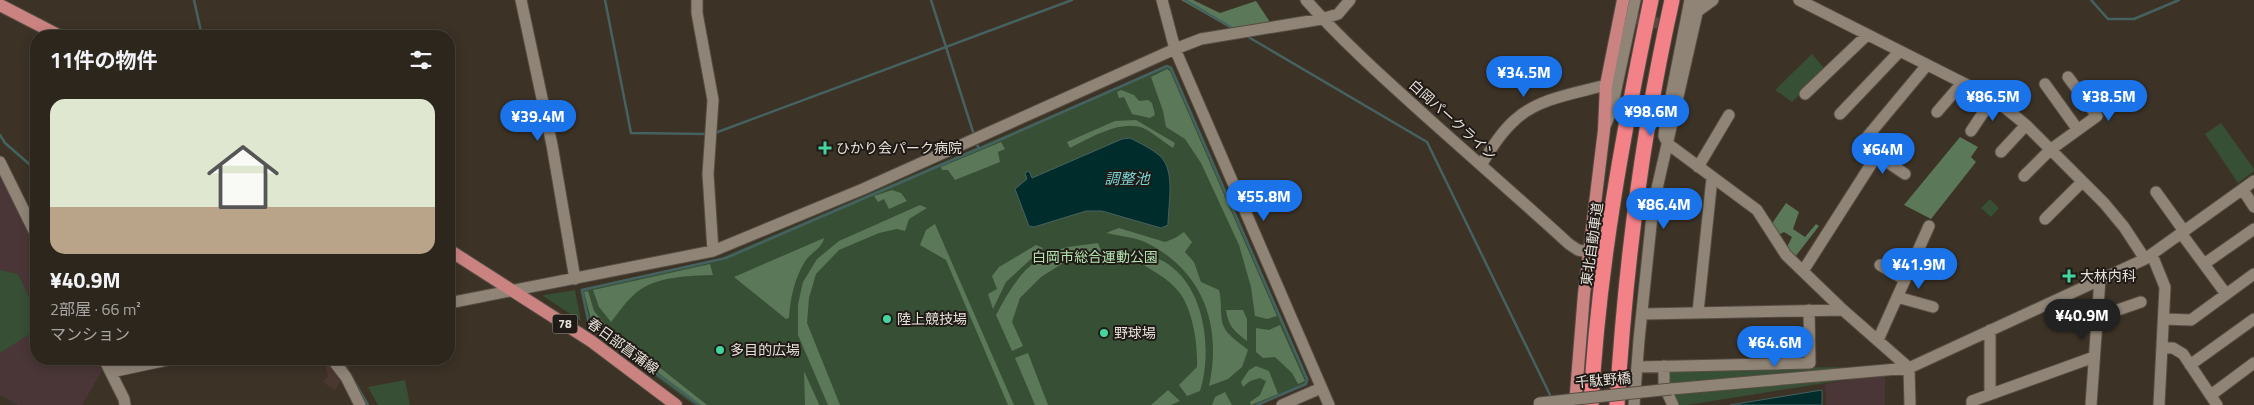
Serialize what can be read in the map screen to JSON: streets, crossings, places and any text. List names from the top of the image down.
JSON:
{
  "streets": {
    "highway": ["東北自動車道"],
    "main road": ["78", "春日部菖蒲線"],
    "street": ["白岡パークライン", "千駄野橋"]
  },
  "water": ["調整池"],
  "parks": ["白岡市総合運動公園"],
  "places": {
    "health": ["ひかり会パーク病院", "大林内科"],
    "other": ["陸上競技場", "野球場", "多目的広場"]
  },
  "page": {
    "heading": "11件の物件",
    "price": [
      "¥34.5M",
      "¥86.5M",
      "¥38.5M",
      "¥98.6M",
      "¥39.4M",
      "¥64M",
      "¥55.8M",
      "¥86.4M",
      "¥41.9M",
      "¥40.9M",
      "¥64.6M"
    ],
    "list": [
      {
        "name": "¥40.9M",
        "note": "2部屋 · 66 m² · マンション"
      }
    ]
  }
}
